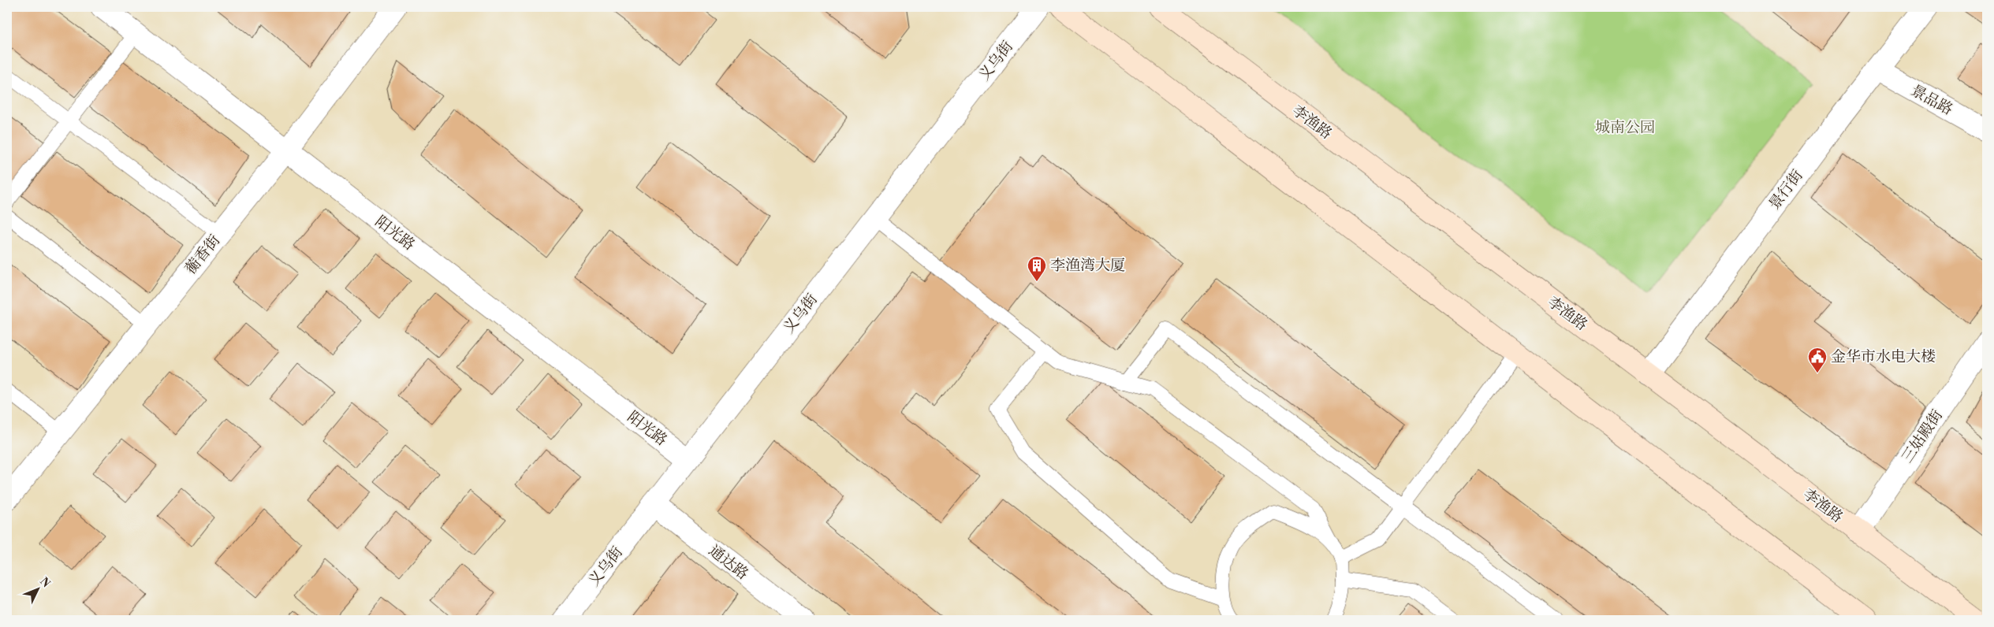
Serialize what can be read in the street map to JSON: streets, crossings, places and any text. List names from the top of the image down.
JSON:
{
  "streets": {
    "main road": ["李渔路"],
    "street": [
      "义乌街",
      "景品路",
      "景行街",
      "阳光路",
      "蘅香街",
      "三姑殿街",
      "通达路"
    ]
  },
  "crossings": [
    ["义乌街", "阳光路"],
    ["义乌街", "通达路"],
    ["景品路", "景行街"],
    ["李渔路", "景行街"],
    ["李渔路", "三姑殿街"],
    ["阳光路", "蘅香街"]
  ],
  "parks": ["城南公园"],
  "places": {
    "building": ["李渔湾大厦"],
    "public building": ["金华市水电大楼"]
  },
  "north": "top right"
}
